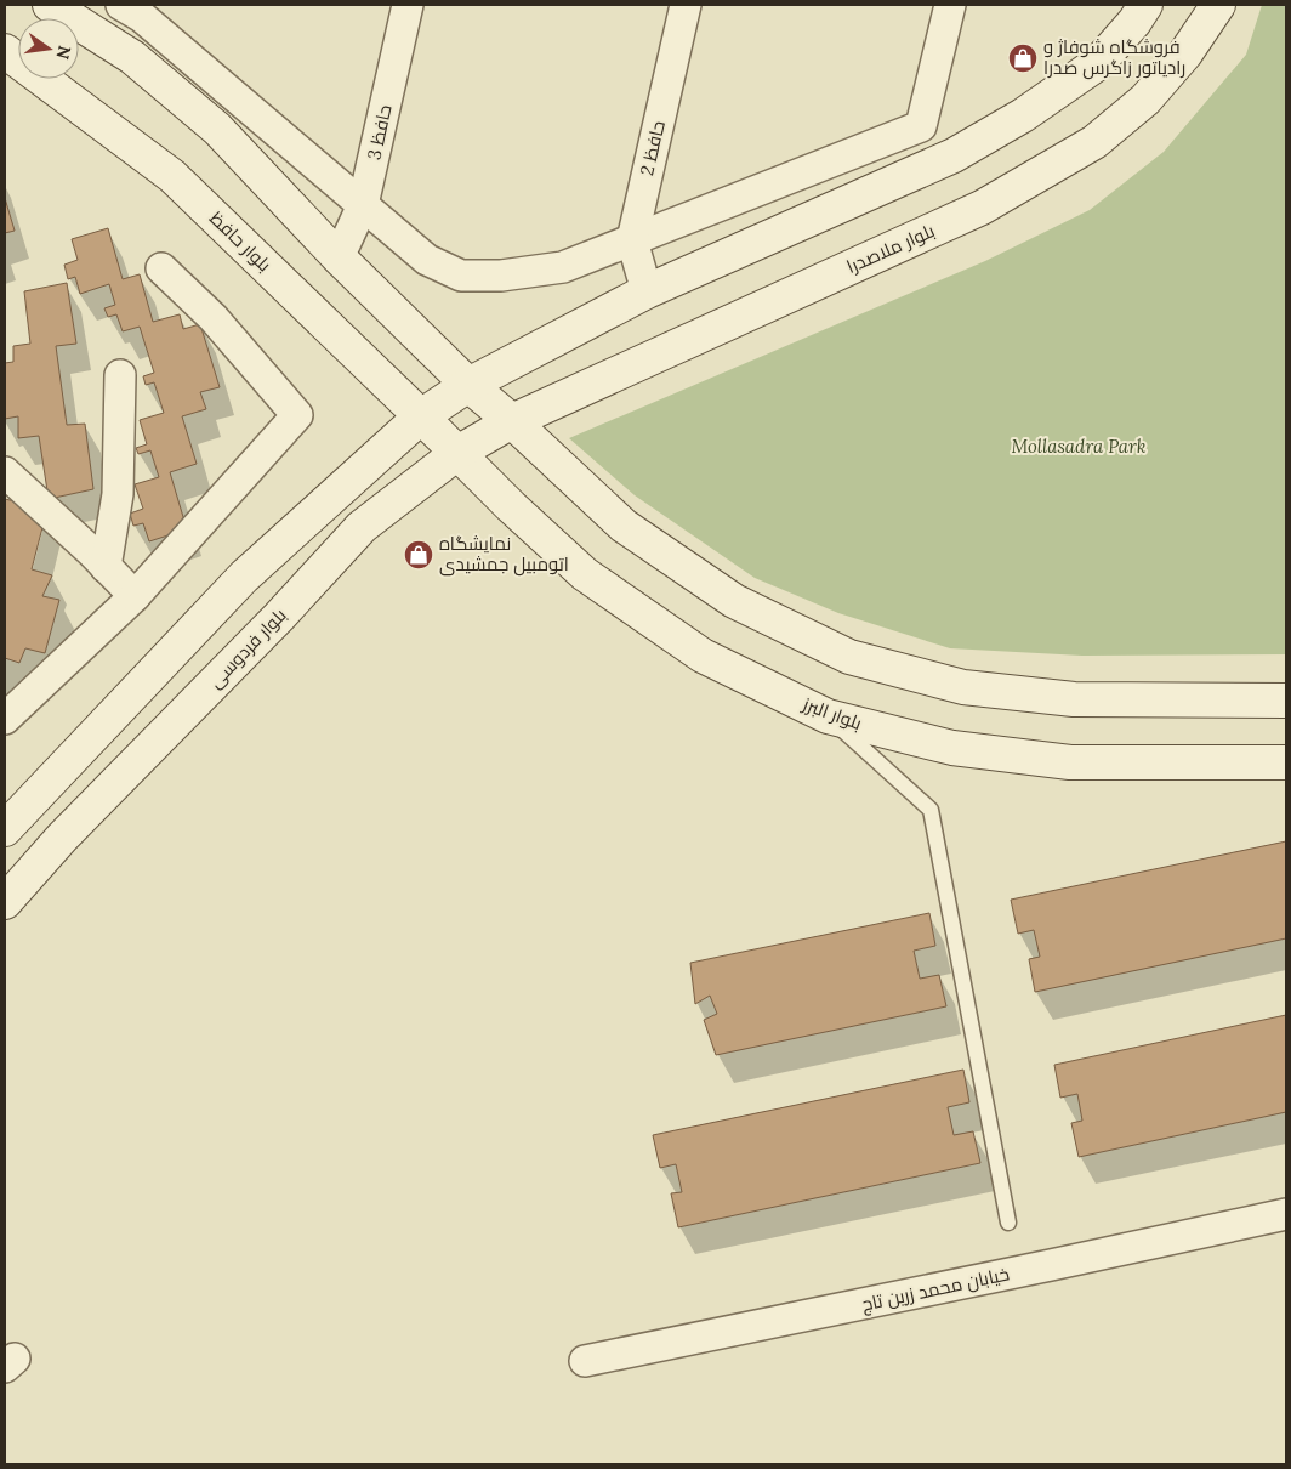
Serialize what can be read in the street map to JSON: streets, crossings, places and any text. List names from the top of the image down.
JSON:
{
  "streets": {
    "main road": [
      "بلوار حافظ",
      "بلوار ملاصدرا",
      "بلوار فردوسی",
      "بلوار البرز"
    ],
    "street": ["حافظ 3", "حافظ 2", "خیابان محمد زرین تاج"]
  },
  "crossings": [
    ["بلوار حافظ", "بلوار فردوسی"],
    ["بلوار حافظ", "بلوار البرز"],
    ["بلوار ملاصدرا", "بلوار فردوسی"],
    ["بلوار فردوسی", "بلوار البرز"]
  ],
  "parks": ["Mollasadra Park"],
  "places": {
    "shop": ["فروشگاه شوفاژ و رادیاتور زاگرس صدرا", "نمایشگاه اتومبیل جمشیدی"]
  },
  "north": "right"
}
